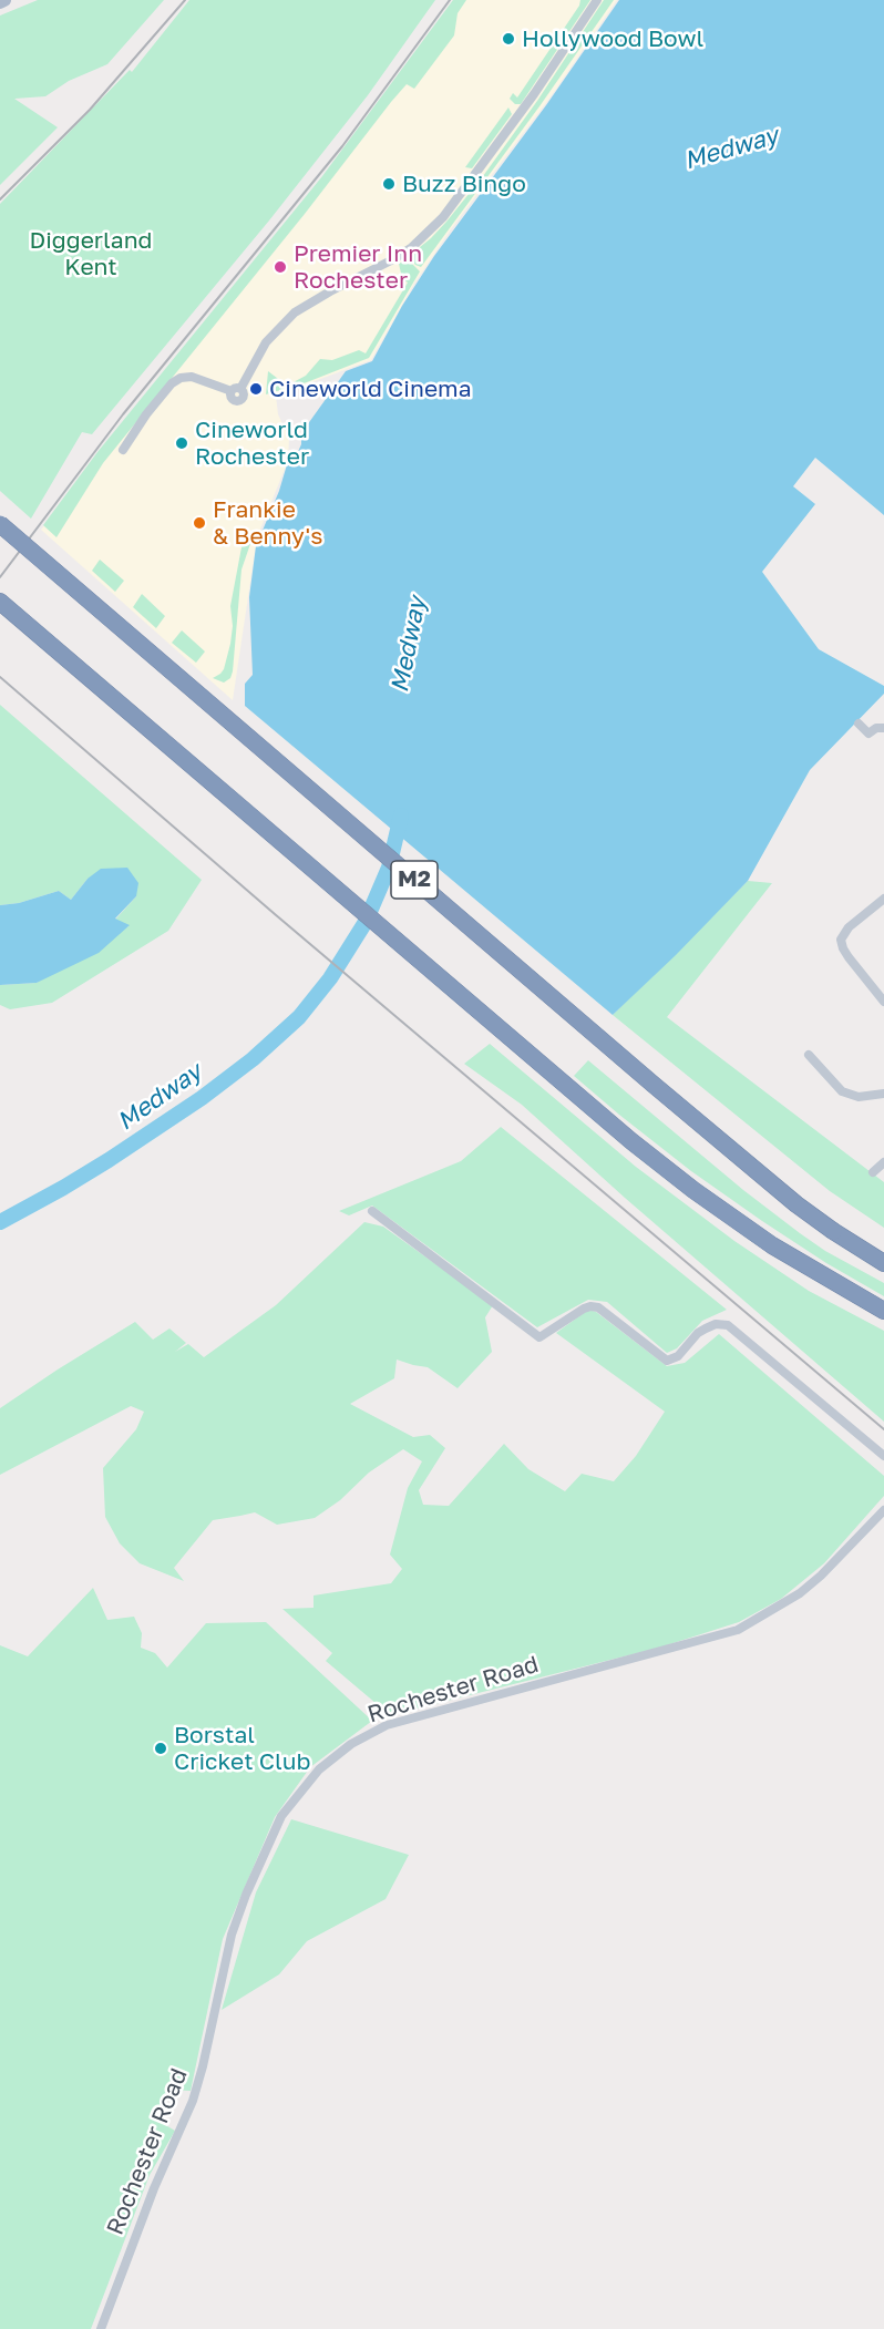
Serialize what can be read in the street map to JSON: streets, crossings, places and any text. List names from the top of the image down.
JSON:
{
  "streets": {
    "highway": ["M2"],
    "street": ["Rochester Road"]
  },
  "water": ["Medway"],
  "parks": ["Diggerland Kent"],
  "places": [
    "Hollywood Bowl",
    "Buzz Bingo",
    "Premier Inn Rochester",
    "Cineworld Cinema",
    "Cineworld Rochester",
    "Frankie & Benny's",
    "Borstal Cricket Club"
  ]
}
